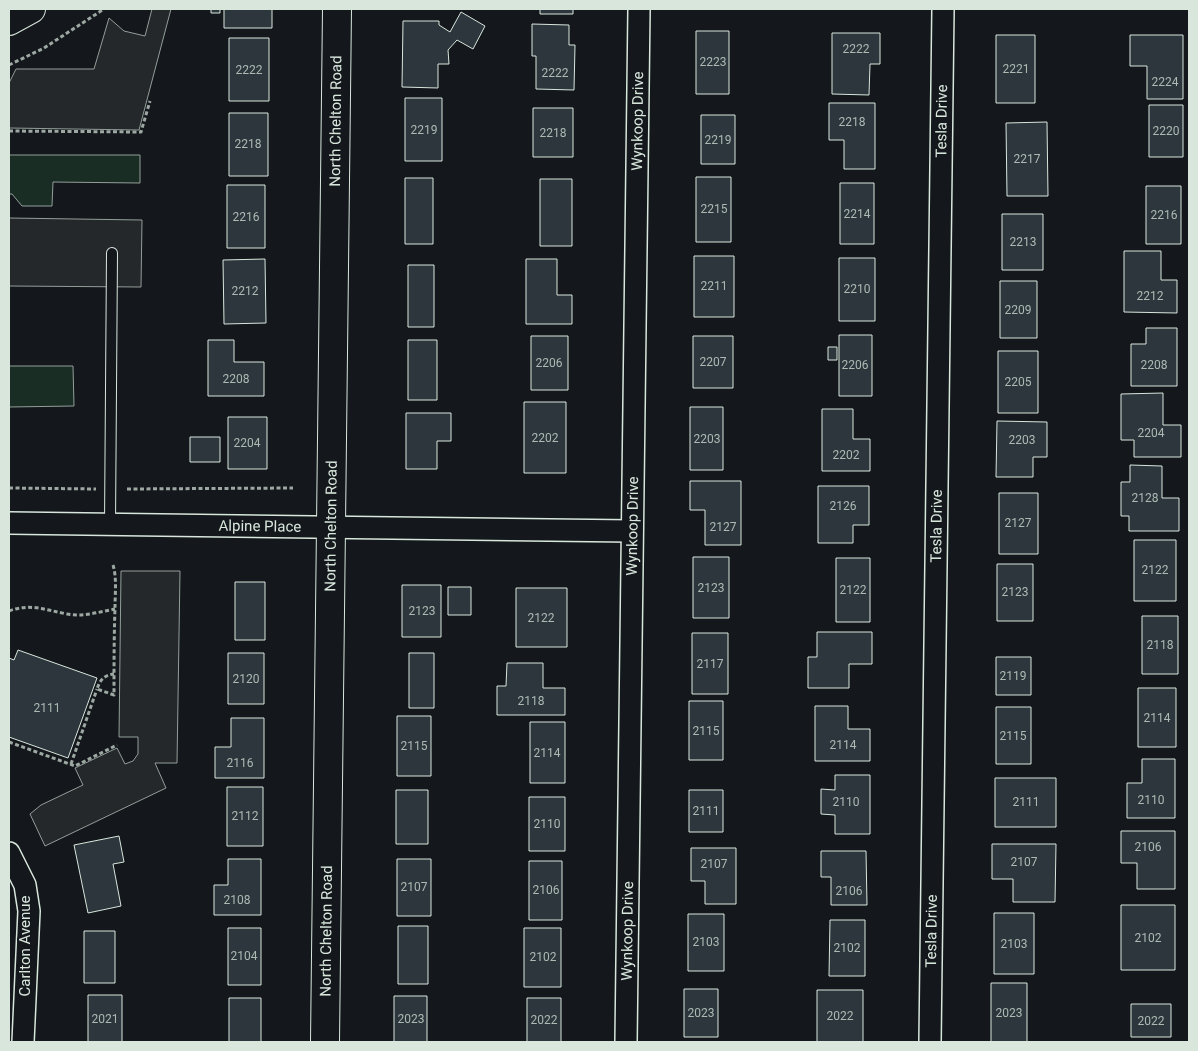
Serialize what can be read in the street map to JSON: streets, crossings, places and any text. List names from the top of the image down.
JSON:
{
  "streets": {
    "main road": ["North Chelton Road"],
    "street": [
      "Wynkoop Drive",
      "Tesla Drive",
      "Alpine Place",
      "Carlton Avenue"
    ]
  },
  "crossings": [
    ["North Chelton Road", "Alpine Place"],
    ["Wynkoop Drive", "Alpine Place"]
  ],
  "house_numbers": [
    "2222",
    "2223",
    "2221",
    "2222",
    "2222",
    "2224",
    "2218",
    "2219",
    "2220",
    "2218",
    "2219",
    "2218",
    "2217",
    "2215",
    "2214",
    "2216",
    "2216",
    "2213",
    "2211",
    "2210",
    "2212",
    "2212",
    "2209",
    "2207",
    "2206",
    "2206",
    "2208",
    "2208",
    "2205",
    "2204",
    "2202",
    "2203",
    "2203",
    "2204",
    "2202",
    "2128",
    "2126",
    "2127",
    "2127",
    "2122",
    "2123",
    "2122",
    "2123",
    "2123",
    "2122",
    "2118",
    "2117",
    "2119",
    "2120",
    "2118",
    "2111",
    "2114",
    "2115",
    "2115",
    "2114",
    "2115",
    "2114",
    "2116",
    "2110",
    "2110",
    "2111",
    "2111",
    "2112",
    "2110",
    "2106",
    "2107",
    "2107",
    "2107",
    "2106",
    "2106",
    "2108",
    "2102",
    "2103",
    "2103",
    "2102",
    "2104",
    "2102",
    "2023",
    "2023",
    "2022",
    "2021",
    "2023",
    "2022",
    "2022"
  ]
}
